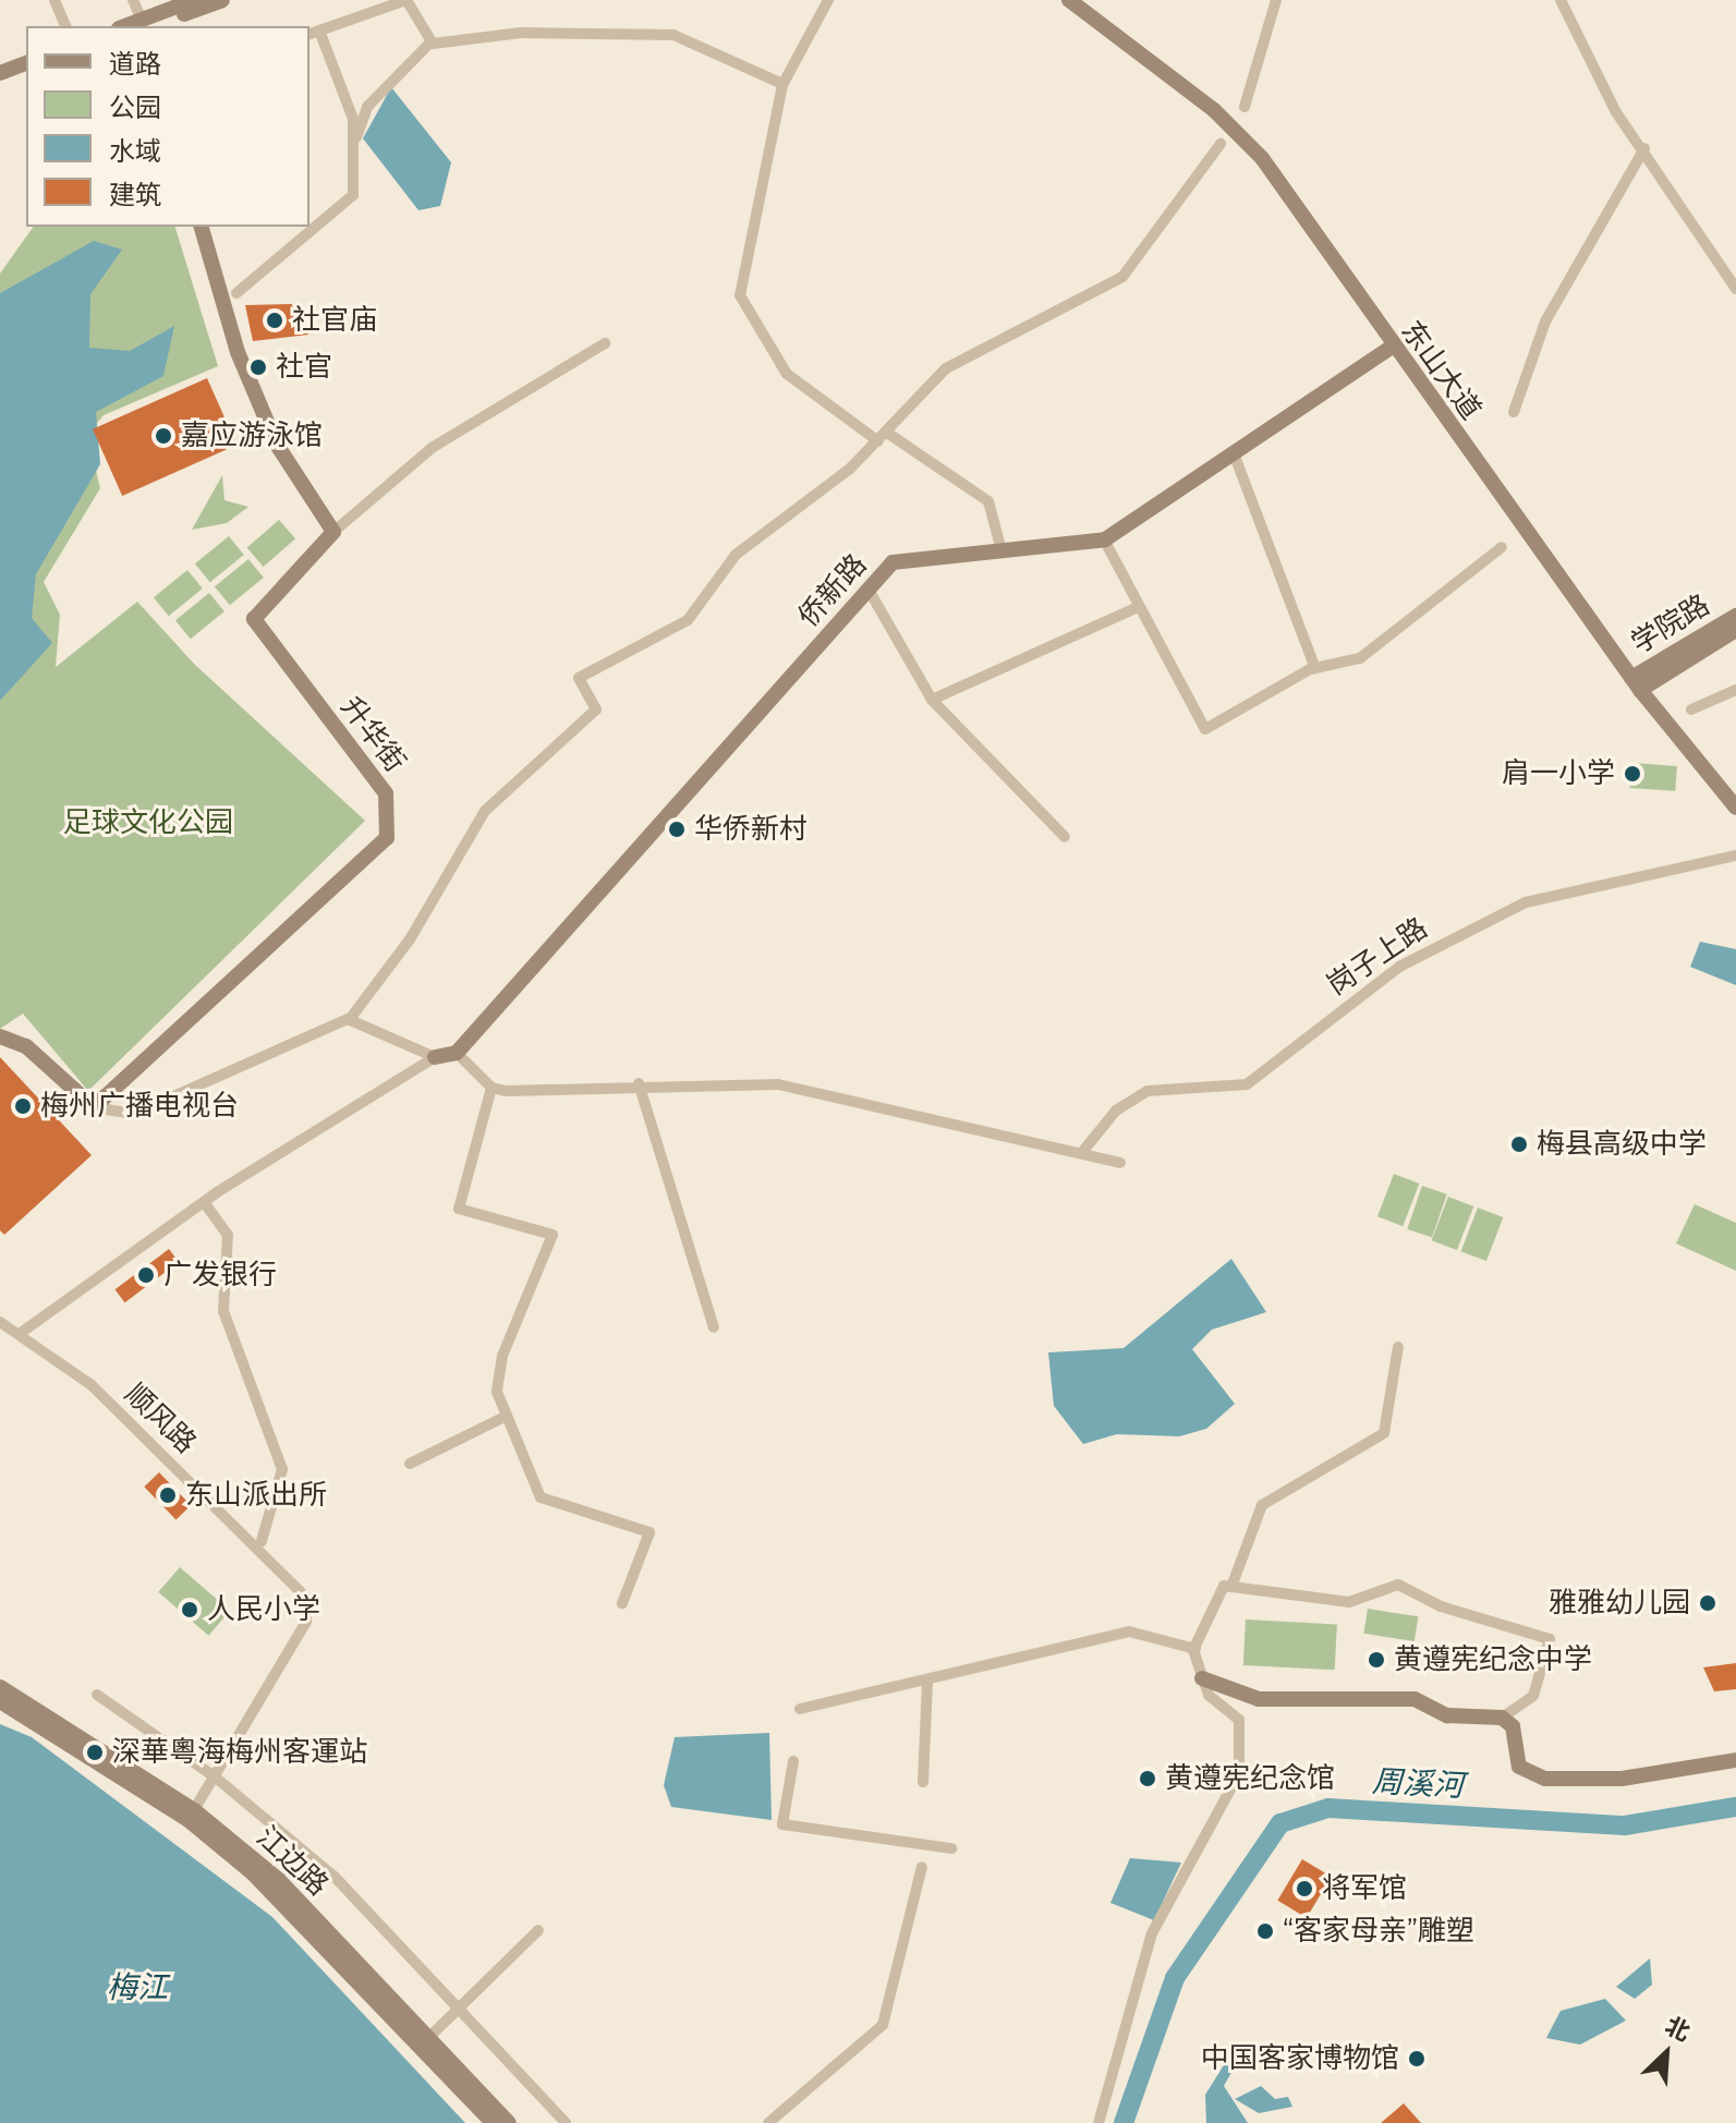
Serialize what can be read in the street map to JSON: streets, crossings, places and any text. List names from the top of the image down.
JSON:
{
  "streets": {
    "street": [
      "东山大道",
      "侨新路",
      "学院路",
      "升华街",
      "岗子上路",
      "顺风路",
      "江边路"
    ]
  },
  "crossings": [
    ["东山大道", "侨新路"],
    ["东山大道", "学院路"],
    ["顺风路", "江边路"]
  ],
  "water": ["周溪河", "梅江"],
  "parks": ["足球文化公园"],
  "places": [
    "社官庙",
    "社官",
    "嘉应游泳馆",
    "肩一小学",
    "华侨新村",
    "梅州广播电视台",
    "梅县高级中学",
    "广发银行",
    "东山派出所",
    "雅雅幼儿园",
    "人民小学",
    "黄遵宪纪念中学",
    "深華粵海梅州客運站",
    "黄遵宪纪念馆",
    "将军馆",
    "“客家母亲”雕塑",
    "中国客家博物馆"
  ],
  "legend": [
    "道路",
    "公园",
    "水域",
    "建筑"
  ],
  "north": "top right"
}
